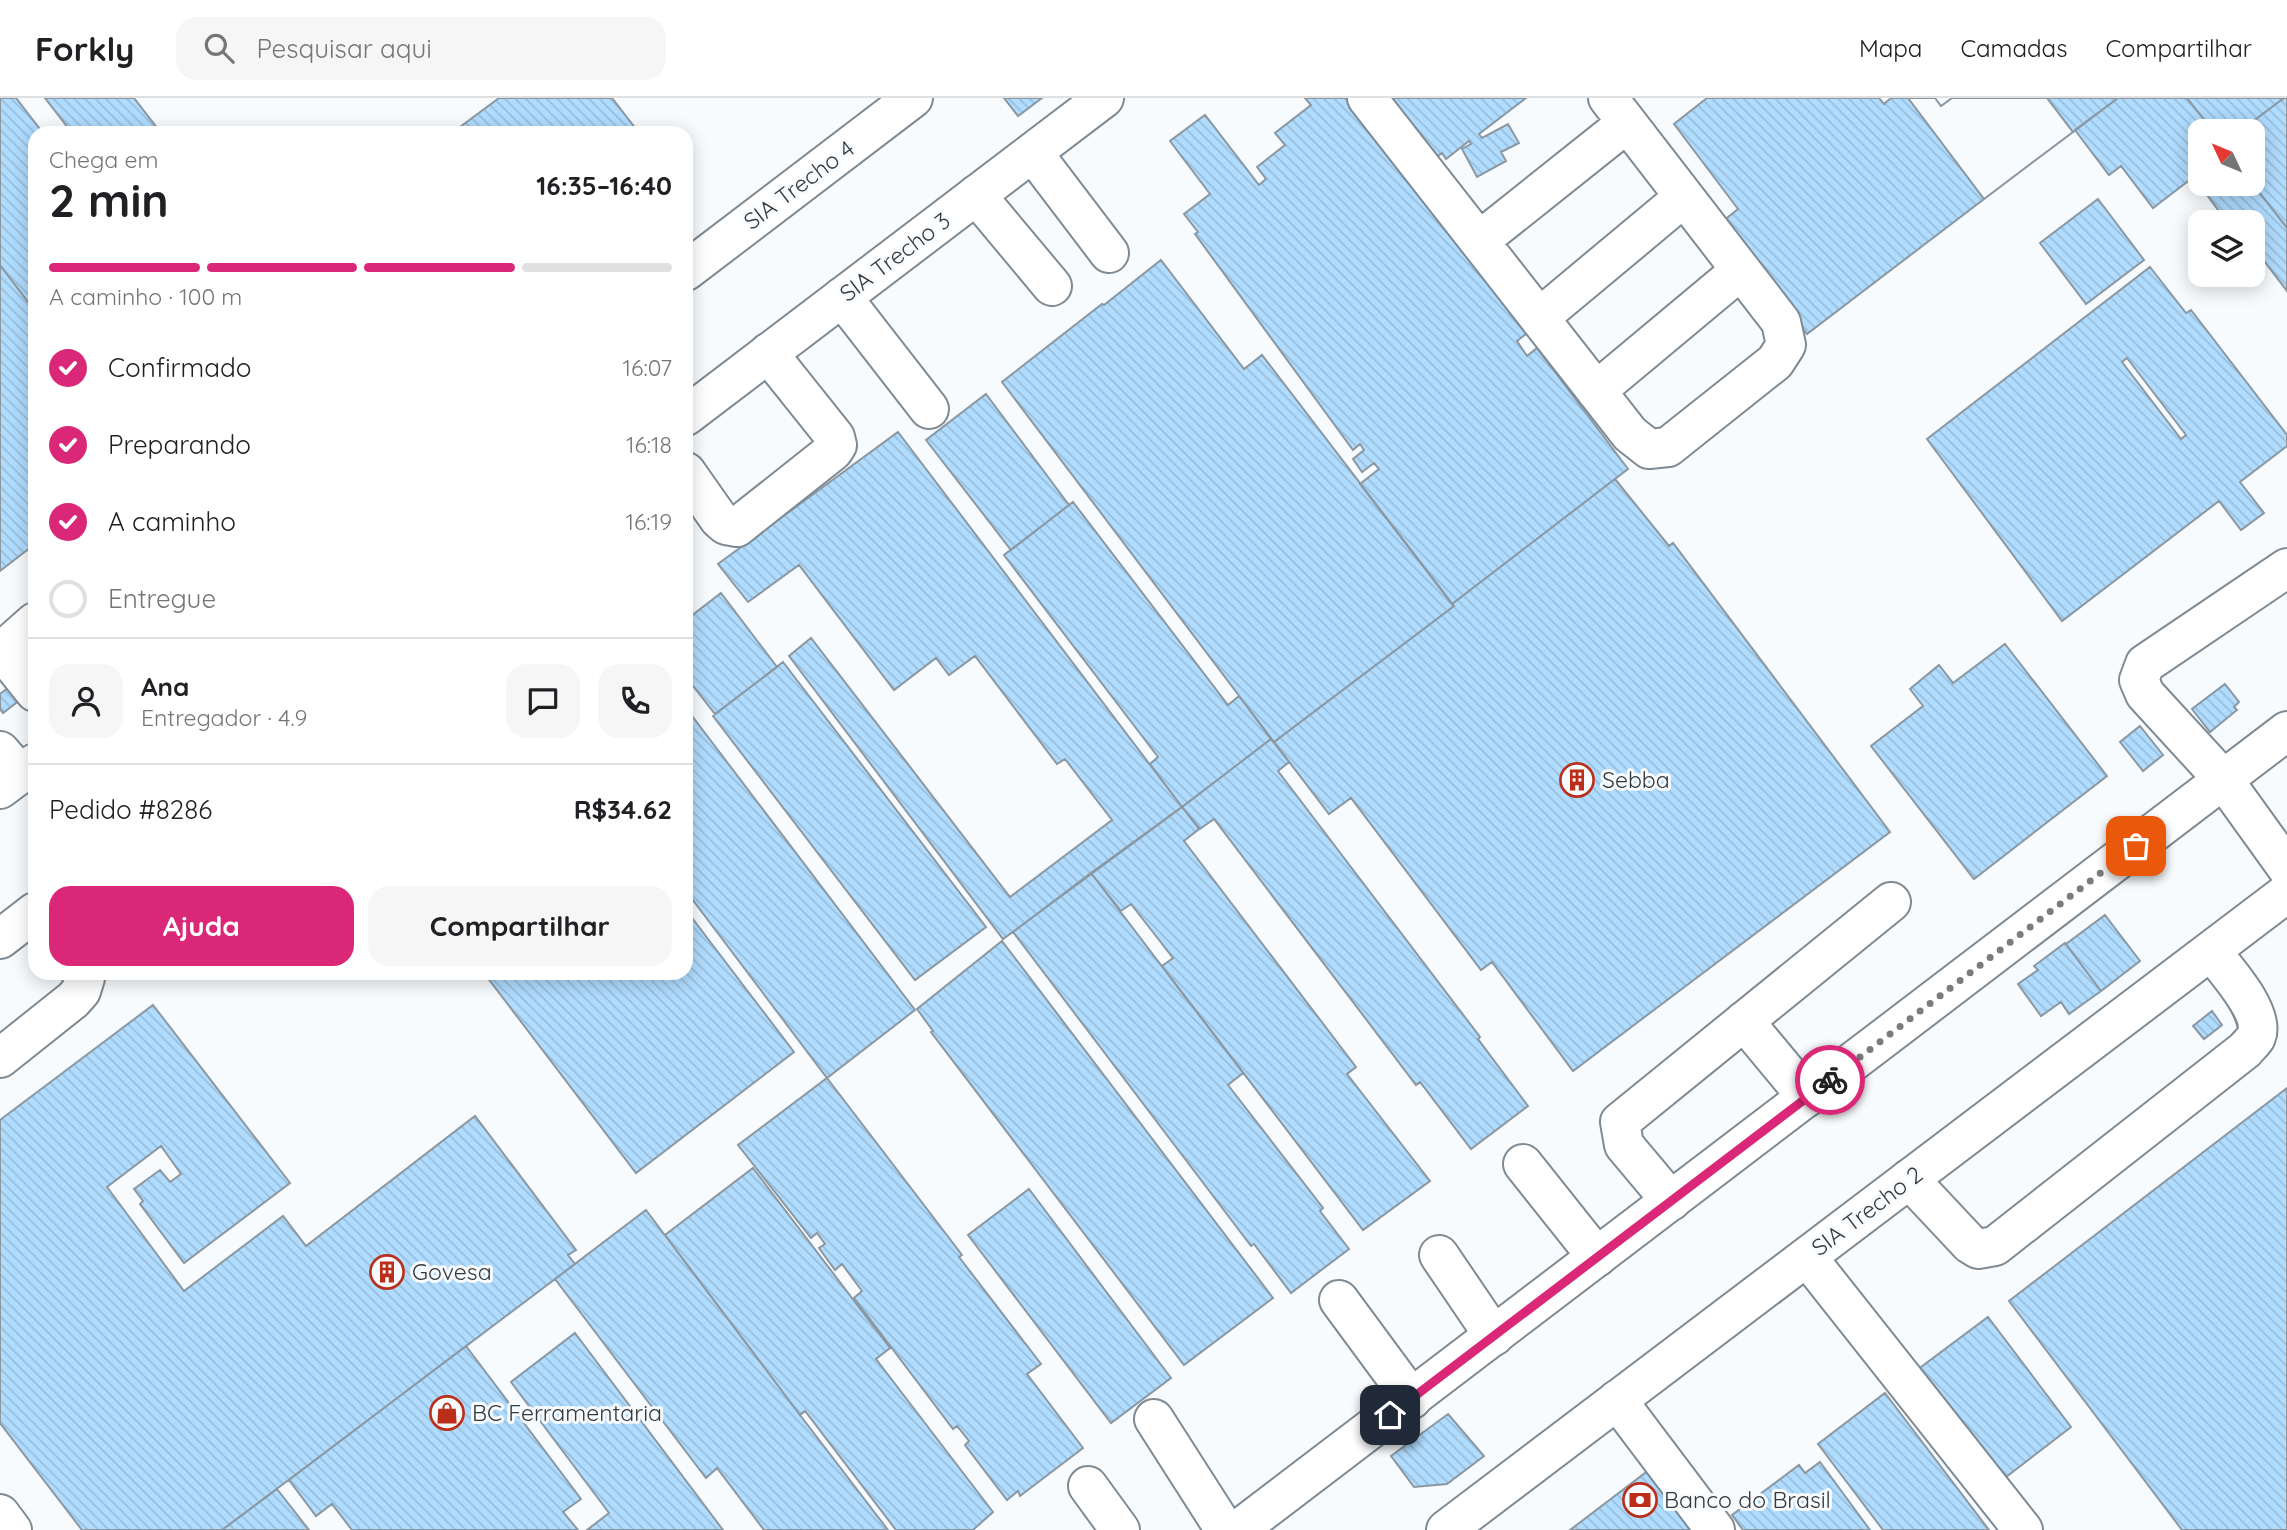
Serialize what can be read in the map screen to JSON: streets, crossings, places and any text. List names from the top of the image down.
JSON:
{
  "streets": {
    "main road": ["SIA Trecho 4", "SIA Trecho 3", "SIA Trecho 2"]
  },
  "places": {
    "building": ["Sebba", "Govesa"],
    "shop": ["BC Ferramentaria"],
    "bank": ["Banco do Brasil"]
  },
  "north": "top left",
  "page": {
    "header": "Forkly",
    "search": "Pesquisar aqui",
    "nav": ["Mapa", "Camadas", "Compartilhar"],
    "heading": ["2 min", "Chega em", "16:35–16:40"],
    "panel": [
      "Ana",
      "Entregador · 4.9",
      "Pedido #8286",
      "R$34.62"
    ],
    "bar": "A caminho · 100 m",
    "list": [
      ["Confirmado", "16:07"],
      ["Preparando", "16:18"],
      ["A caminho", "16:19"],
      "Entregue"
    ],
    "buttons": ["Ajuda", "Compartilhar"]
  }
}
